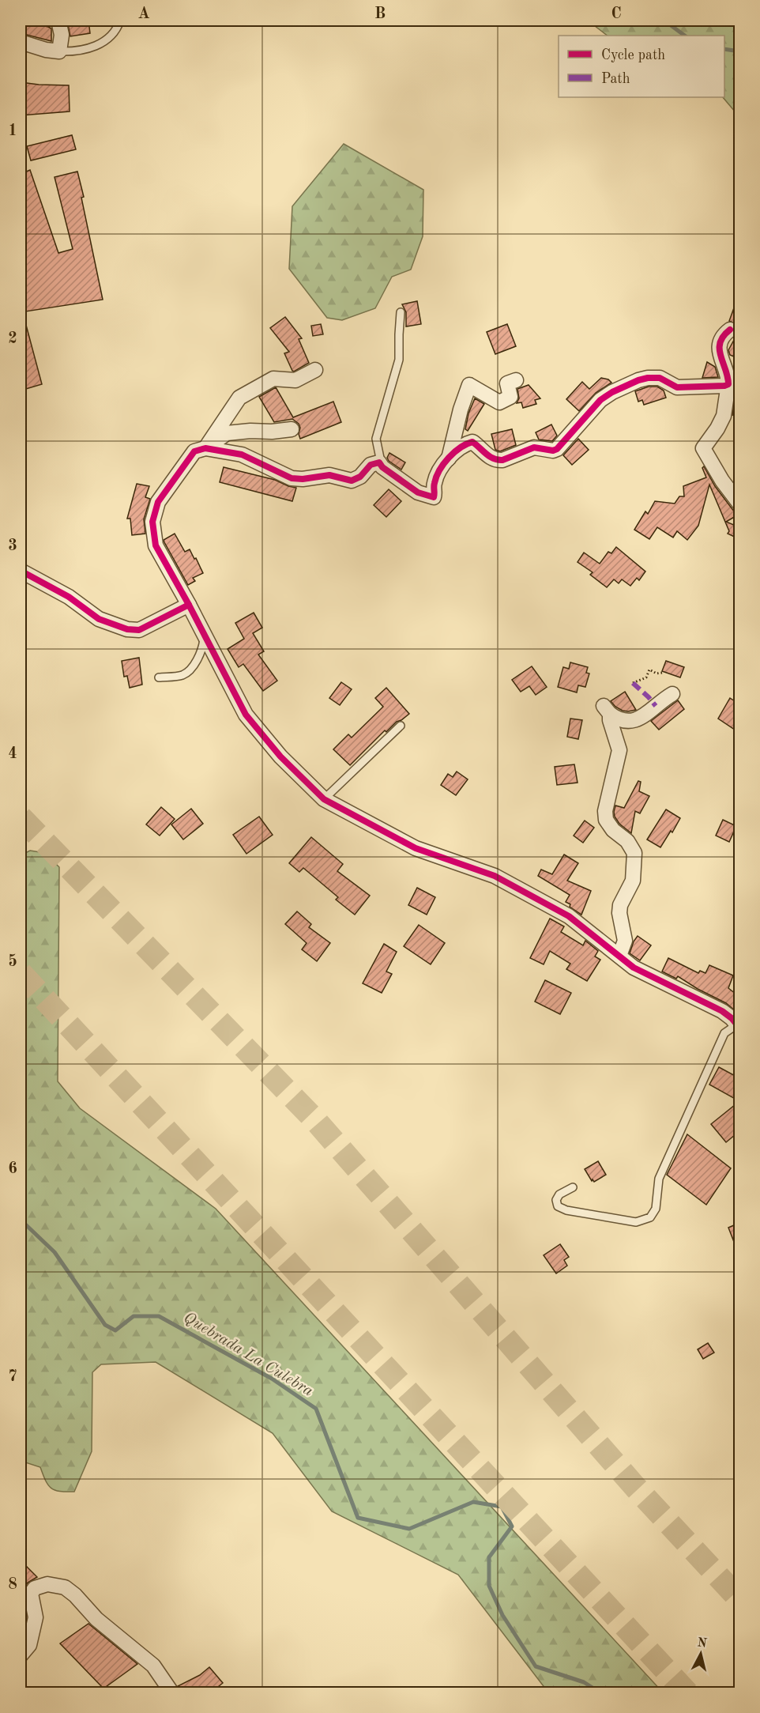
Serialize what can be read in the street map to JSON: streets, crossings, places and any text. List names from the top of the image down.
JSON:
{
  "water": ["Quebrada La Culebra"],
  "legend": ["Cycle path", "Path"],
  "north": "top",
  "grid": {
    "columns": ["A", "B", "C"],
    "rows": [
      "1",
      "2",
      "3",
      "4",
      "5",
      "6",
      "7",
      "8"
    ]
  }
}
